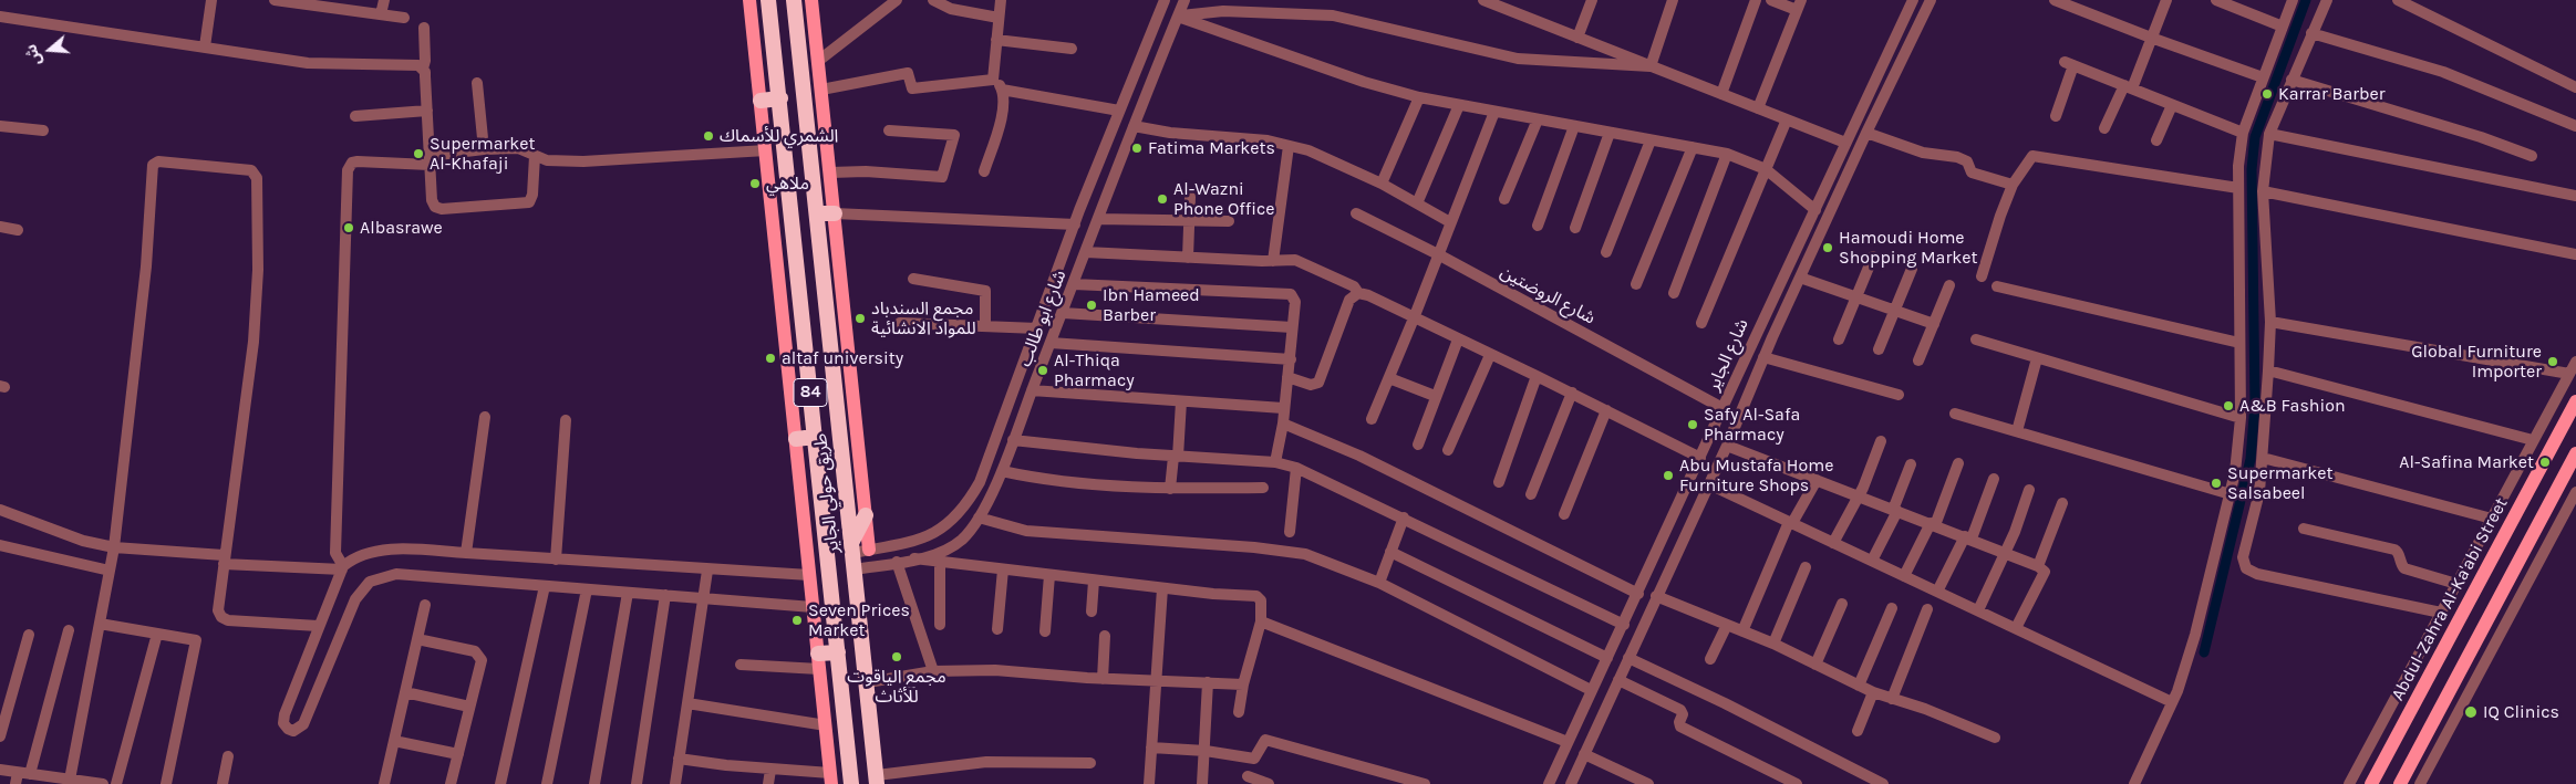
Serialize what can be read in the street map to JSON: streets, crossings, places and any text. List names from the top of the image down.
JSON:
{
  "streets": {
    "highway": ["84", "طريق حولي الجاير"],
    "main road": ["Abdul-Zahra Al-Ka'abi Street"],
    "street": ["شارع الروضتين", "شارع ابو طالب", "شارع الجاير"]
  },
  "crossings": [
    ["شارع الروضتين", "شارع الجاير"],
    ["شارع ابو طالب", "طريق حولي الجاير"]
  ],
  "places": [
    "Karrar Barber",
    "الشمري للأسماك",
    "Fatima Markets",
    "Supermarket Al-Khafaji",
    "ملاهي",
    "Al-Wazni Phone Office",
    "Albasrawe",
    "Hamoudi Home Shopping Market",
    "Ibn Hameed Barber",
    "مجمع السندباد للمواد الانشائية",
    "altaf university",
    "Global Furniture Importer",
    "Al-Thiqa Pharmacy",
    "A&B Fashion",
    "Safy Al-Safa Pharmacy",
    "Al-Safina Market",
    "Abu Mustafa Home Furniture Shops",
    "Supermarket Salsabeel",
    "Seven Prices Market",
    "مجمع الياقوت للأثاث",
    "IQ Clinics"
  ],
  "north": "left"
}
